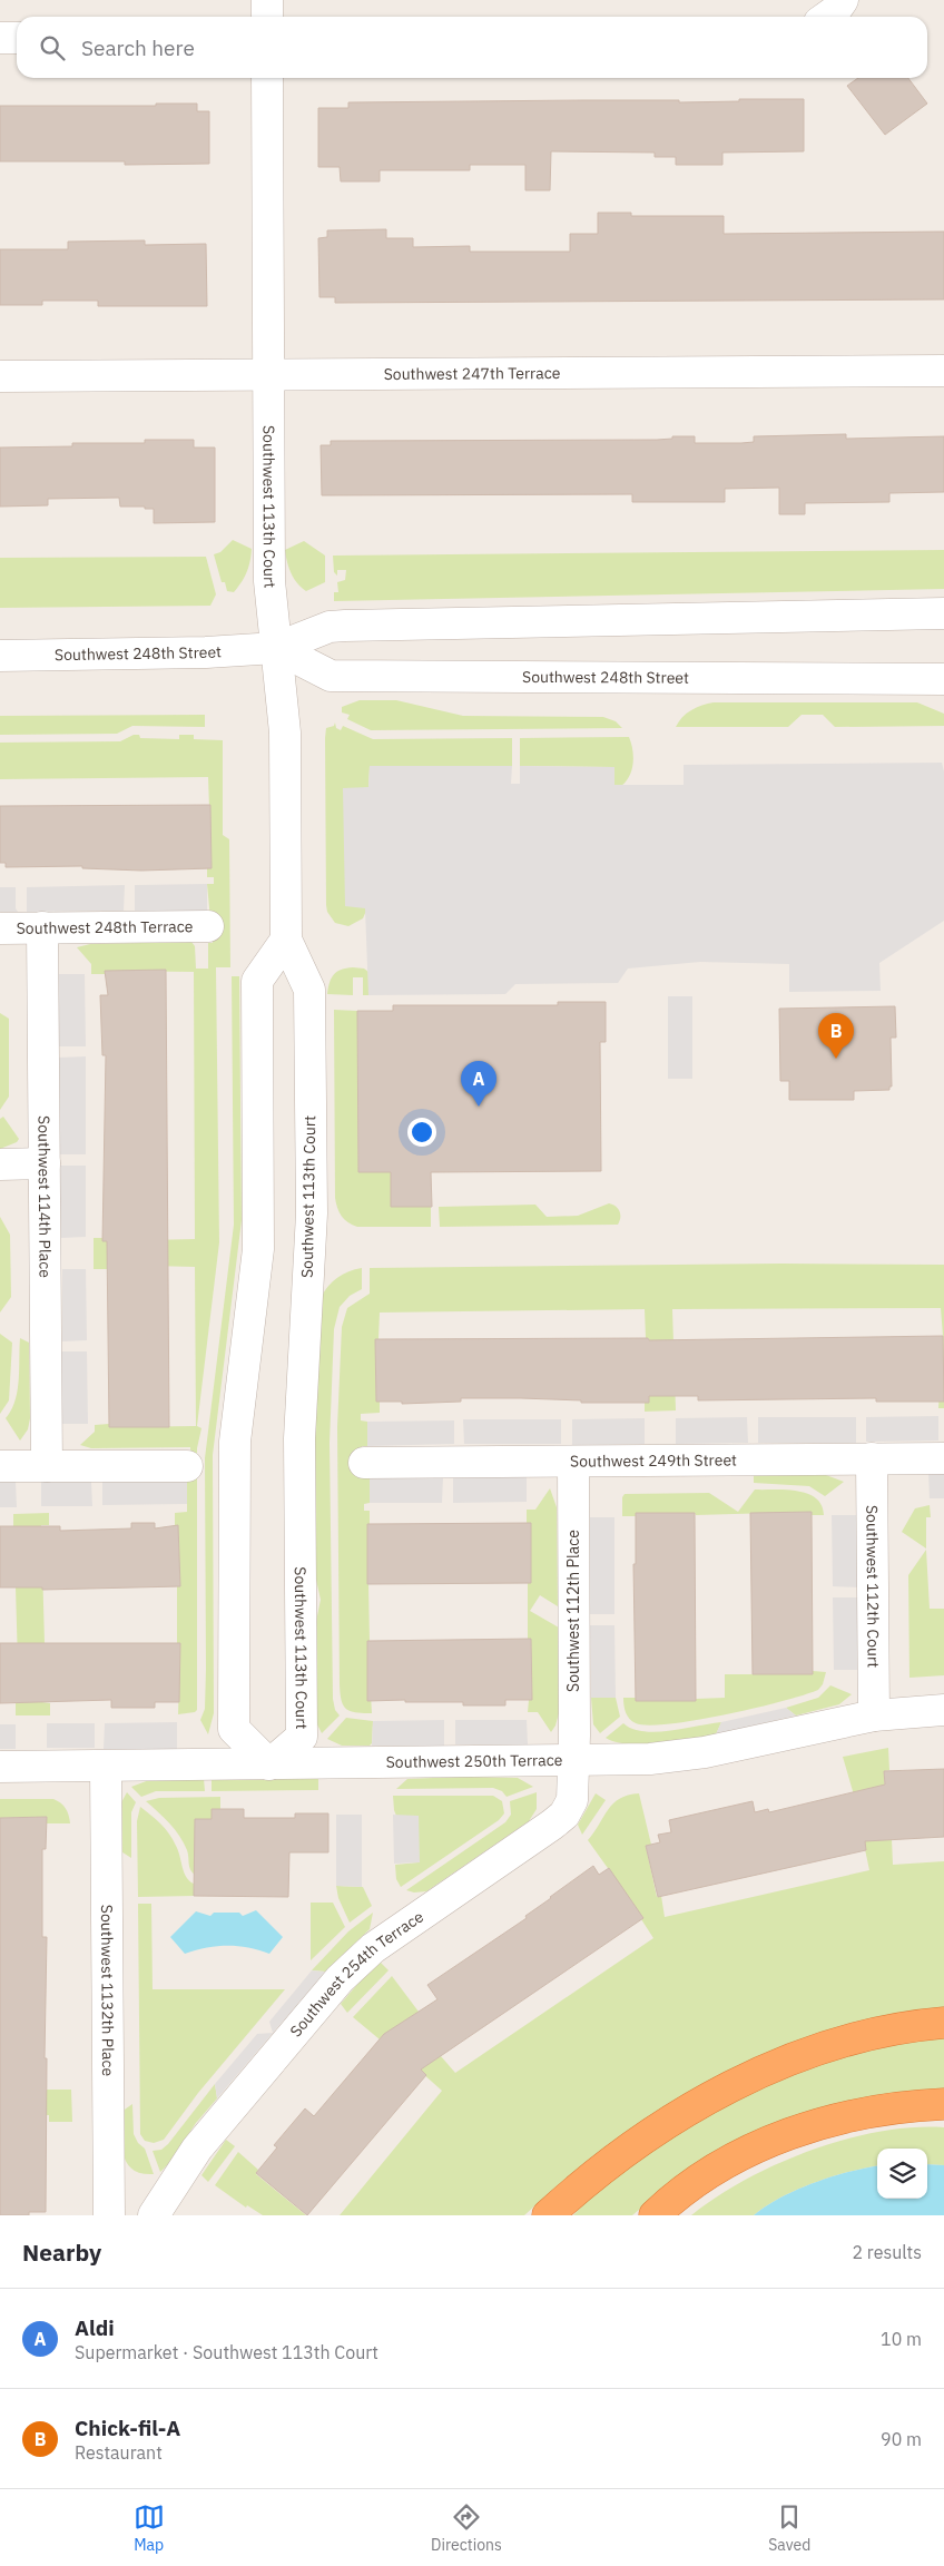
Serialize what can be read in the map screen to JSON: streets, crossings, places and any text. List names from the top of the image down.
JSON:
{
  "streets": {
    "street": [
      "Southwest 247th Terrace",
      "Southwest 113th Court",
      "Southwest 248th Street",
      "Southwest 248th Terrace",
      "Southwest 114th Place",
      "Southwest 249th Street",
      "Southwest 112th Court",
      "Southwest 112th Place",
      "Southwest 250th Terrace",
      "Southwest 254th Terrace",
      "Southwest 1132th Place"
    ]
  },
  "crossings": [
    ["Southwest 247th Terrace", "Southwest 113th Court"],
    ["Southwest 113th Court", "Southwest 248th Street"],
    ["Southwest 113th Court", "Southwest 250th Terrace"],
    ["Southwest 248th Terrace", "Southwest 114th Place"],
    ["Southwest 249th Street", "Southwest 112th Court"],
    ["Southwest 249th Street", "Southwest 112th Place"],
    ["Southwest 112th Court", "Southwest 250th Terrace"],
    ["Southwest 112th Place", "Southwest 250th Terrace"],
    ["Southwest 112th Place", "Southwest 254th Terrace"],
    ["Southwest 250th Terrace", "Southwest 254th Terrace"],
    ["Southwest 250th Terrace", "Southwest 1132th Place"]
  ],
  "page": {
    "search": "Search here",
    "pins": ["B", "A"],
    "heading": ["Nearby", "2 results"],
    "list": [
      {
        "mark": "A",
        "name": "Aldi",
        "note": "Supermarket · Southwest 113th Court",
        "value": "10 m"
      },
      {
        "mark": "B",
        "name": "Chick-fil-A",
        "note": "Restaurant",
        "value": "90 m"
      }
    ],
    "nav": ["Map", "Directions", "Saved"]
  }
}
